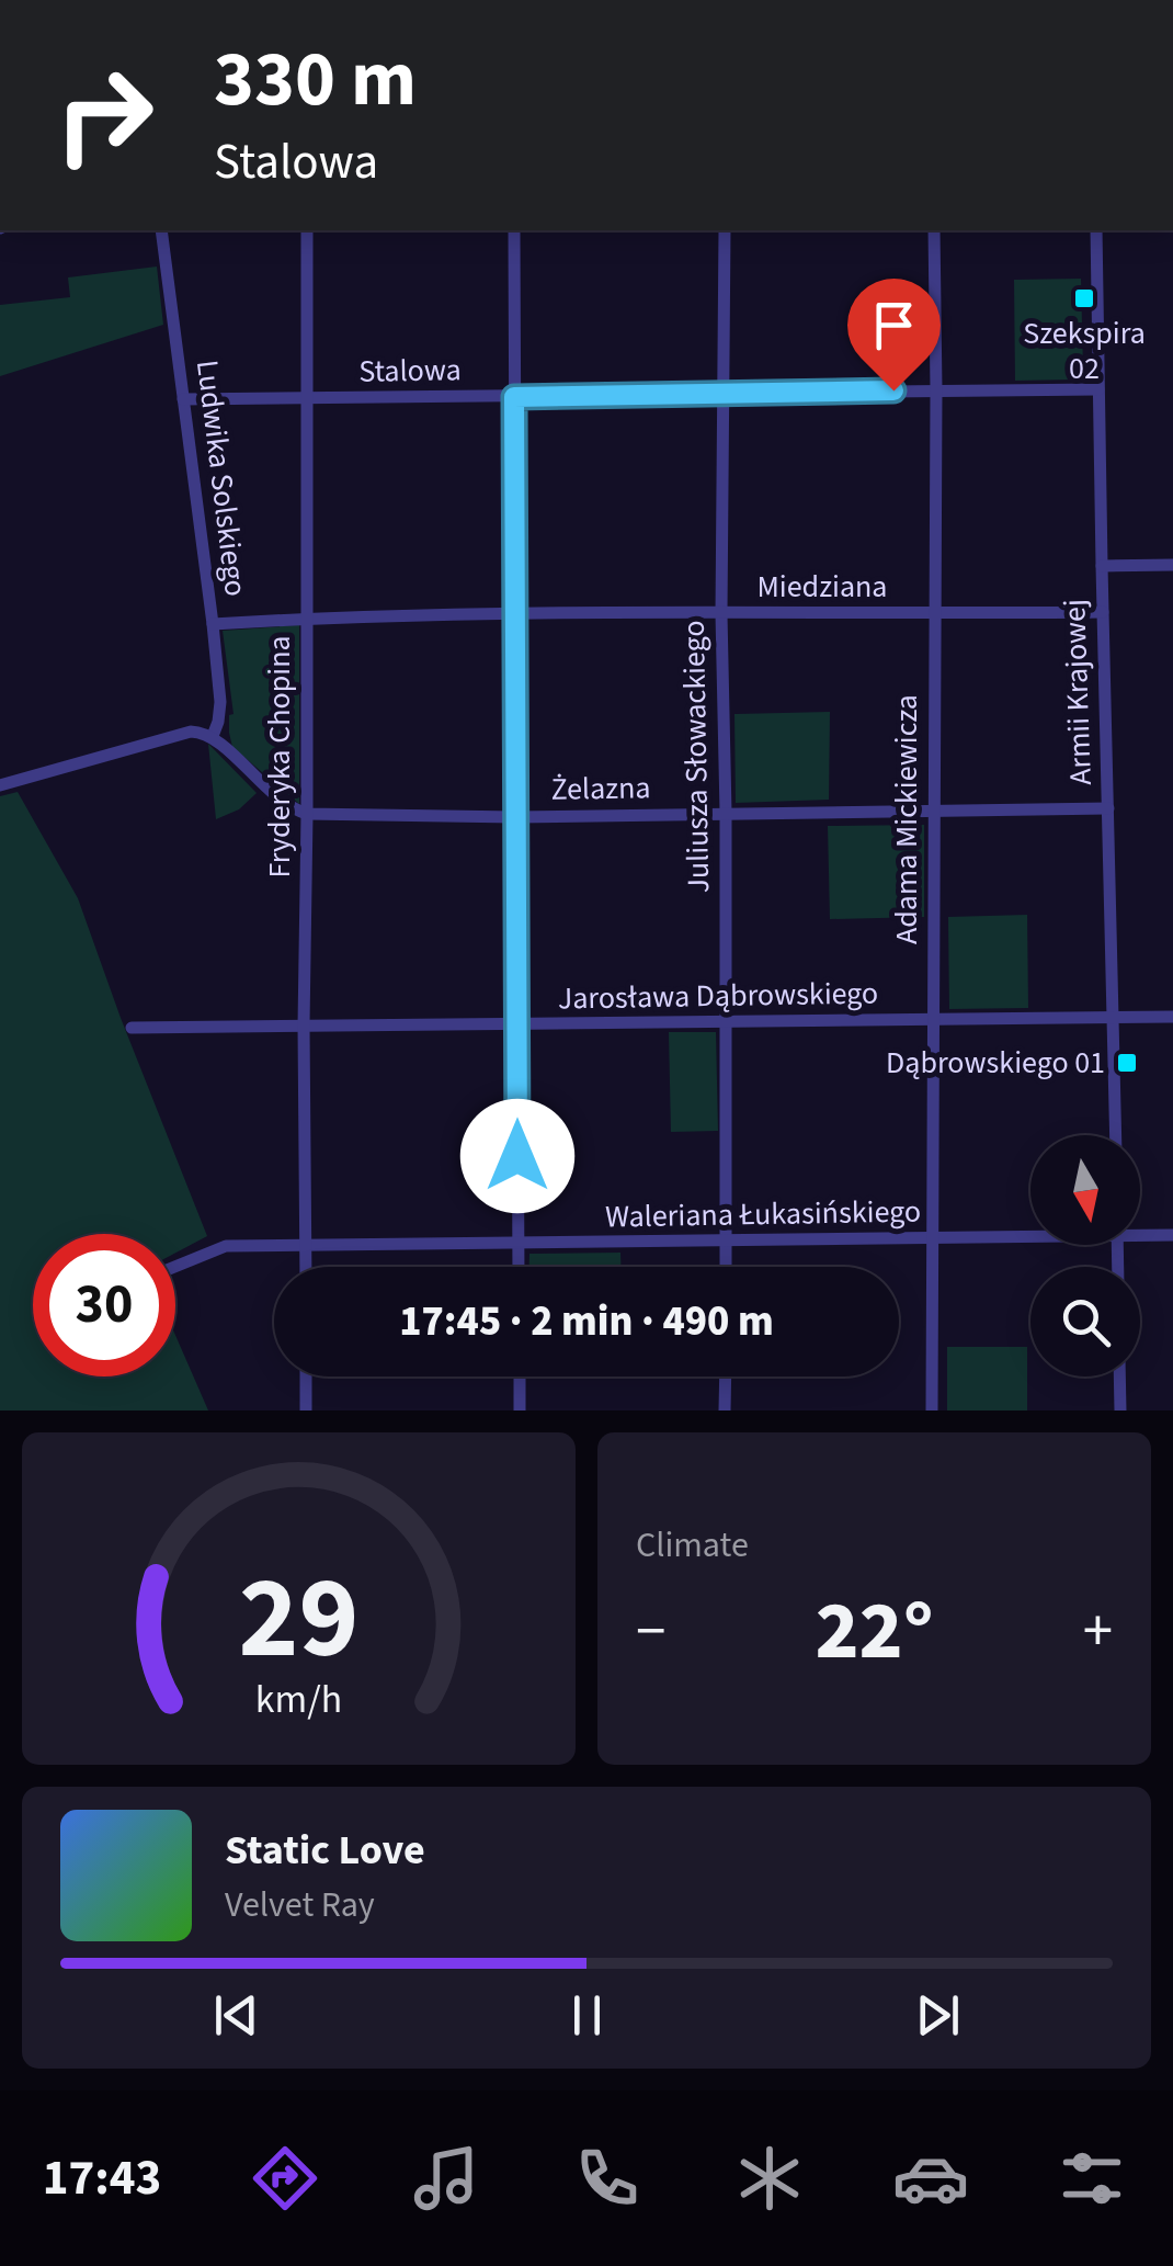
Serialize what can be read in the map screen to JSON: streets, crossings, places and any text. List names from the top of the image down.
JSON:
{
  "streets": {
    "street": [
      "Stalowa",
      "Ludwika Solskiego",
      "Miedziana",
      "Armii Krajowej",
      "Fryderyka Chopina",
      "Juliusza Słowackiego",
      "Żelazna",
      "Adama Mickiewicza",
      "Jarosława Dąbrowskiego",
      "Waleriana Łukasińskiego"
    ]
  },
  "crossings": [
    ["Stalowa", "Ludwika Solskiego"],
    ["Stalowa", "Armii Krajowej"],
    ["Stalowa", "Fryderyka Chopina"],
    ["Stalowa", "Juliusza Słowackiego"],
    ["Stalowa", "Adama Mickiewicza"],
    ["Ludwika Solskiego", "Miedziana"],
    ["Miedziana", "Armii Krajowej"],
    ["Miedziana", "Fryderyka Chopina"],
    ["Miedziana", "Juliusza Słowackiego"],
    ["Miedziana", "Adama Mickiewicza"],
    ["Armii Krajowej", "Żelazna"],
    ["Armii Krajowej", "Jarosława Dąbrowskiego"],
    ["Fryderyka Chopina", "Żelazna"],
    ["Fryderyka Chopina", "Jarosława Dąbrowskiego"],
    ["Fryderyka Chopina", "Waleriana Łukasińskiego"],
    ["Juliusza Słowackiego", "Żelazna"],
    ["Juliusza Słowackiego", "Jarosława Dąbrowskiego"],
    ["Juliusza Słowackiego", "Waleriana Łukasińskiego"],
    ["Żelazna", "Adama Mickiewicza"],
    ["Adama Mickiewicza", "Jarosława Dąbrowskiego"],
    ["Adama Mickiewicza", "Waleriana Łukasińskiego"]
  ],
  "places": {
    "transit": ["Szekspira 02", "Dąbrowskiego 01"]
  },
  "north": "bottom",
  "page": {
    "turn": ["330 m", "Stalowa"],
    "limit": "30",
    "trip": "17:45 · 2 min · 490 m",
    "tile": "Climate",
    "heat": ["−", "22°", "+"],
    "song": ["Static Love", "Velvet Ray"],
    "tabs": "17:43",
    "gauge": ["29", "km/h"]
  }
}
